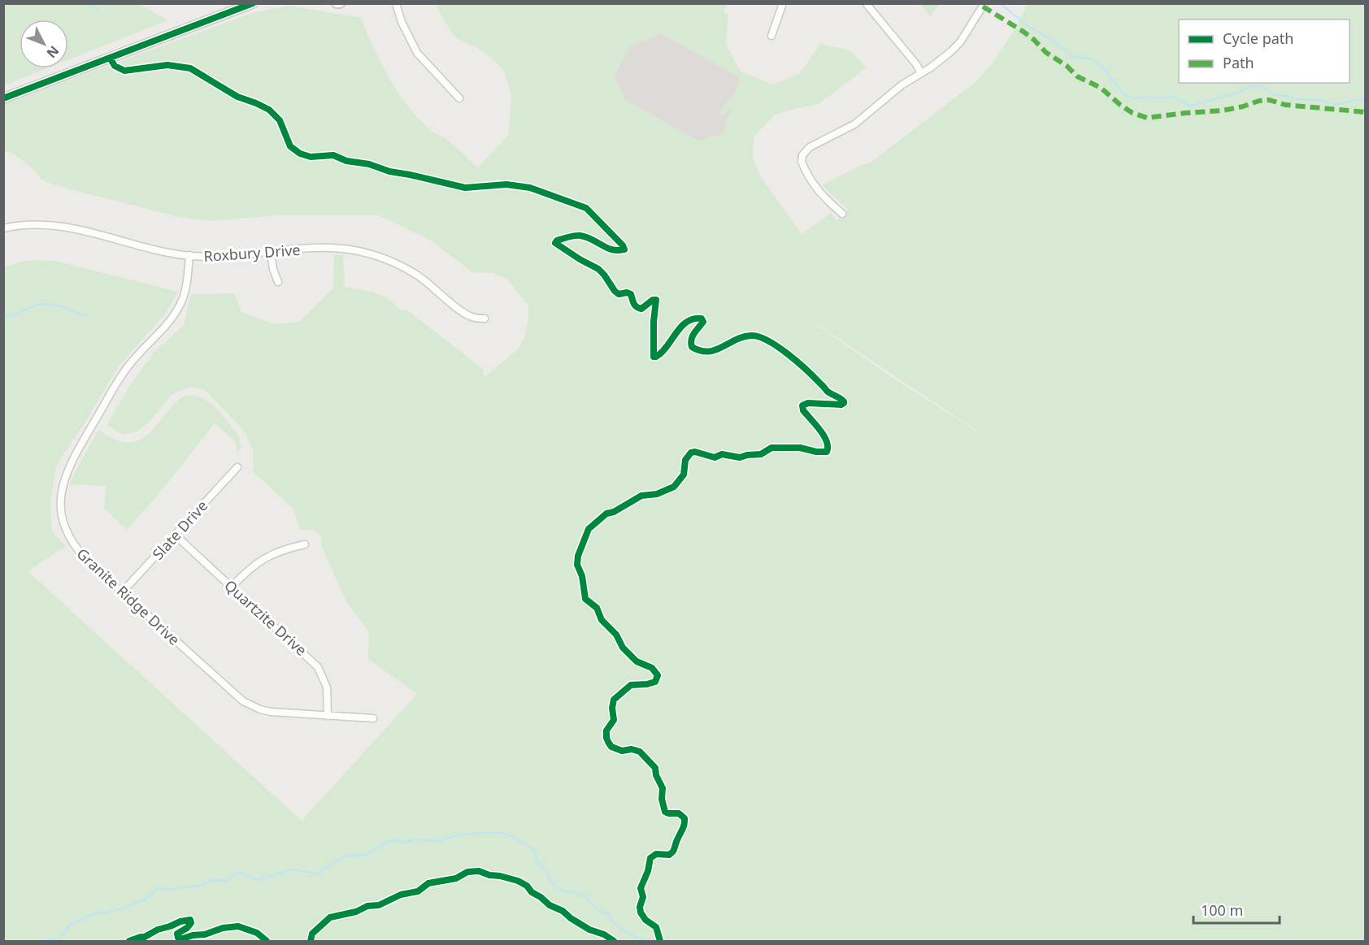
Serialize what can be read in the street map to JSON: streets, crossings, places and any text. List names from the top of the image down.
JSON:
{
  "streets": {
    "street": [
      "Roxbury Drive",
      "Slate Drive",
      "Granite Ridge Drive",
      "Quartzite Drive"
    ]
  },
  "crossings": [
    ["Roxbury Drive", "Granite Ridge Drive"],
    ["Slate Drive", "Granite Ridge Drive"],
    ["Slate Drive", "Quartzite Drive"],
    ["Granite Ridge Drive", "Quartzite Drive"]
  ],
  "legend": ["Cycle path", "Path"],
  "scale_bar": "100 m",
  "north": "bottom right"
}
